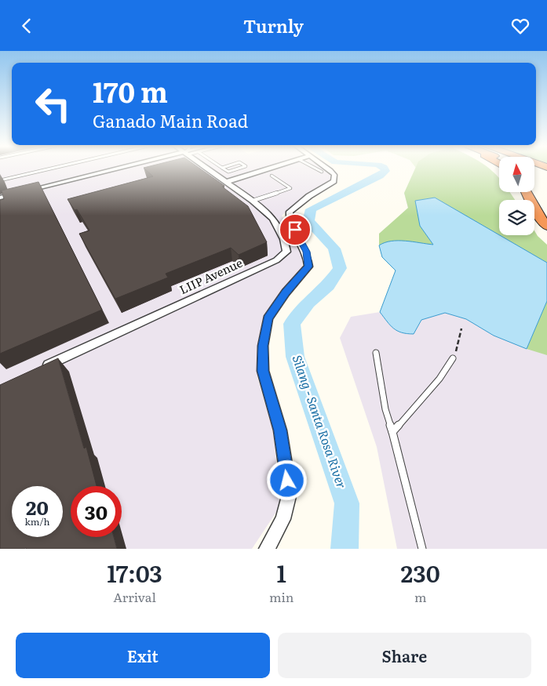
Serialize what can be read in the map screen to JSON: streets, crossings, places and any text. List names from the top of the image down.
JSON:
{
  "streets": {
    "street": ["LIIP Avenue"]
  },
  "water": ["Silang - Santa Rosa River"],
  "north": "top",
  "page": {
    "header": "Turnly",
    "turn": ["170 m", "Ganado Main Road"],
    "speed": "20 km/h",
    "limit": "30",
    "eta": [
      "17:03",
      "Arrival",
      "1",
      "min",
      "230",
      "m"
    ],
    "buttons": ["Exit", "Share"]
  }
}
